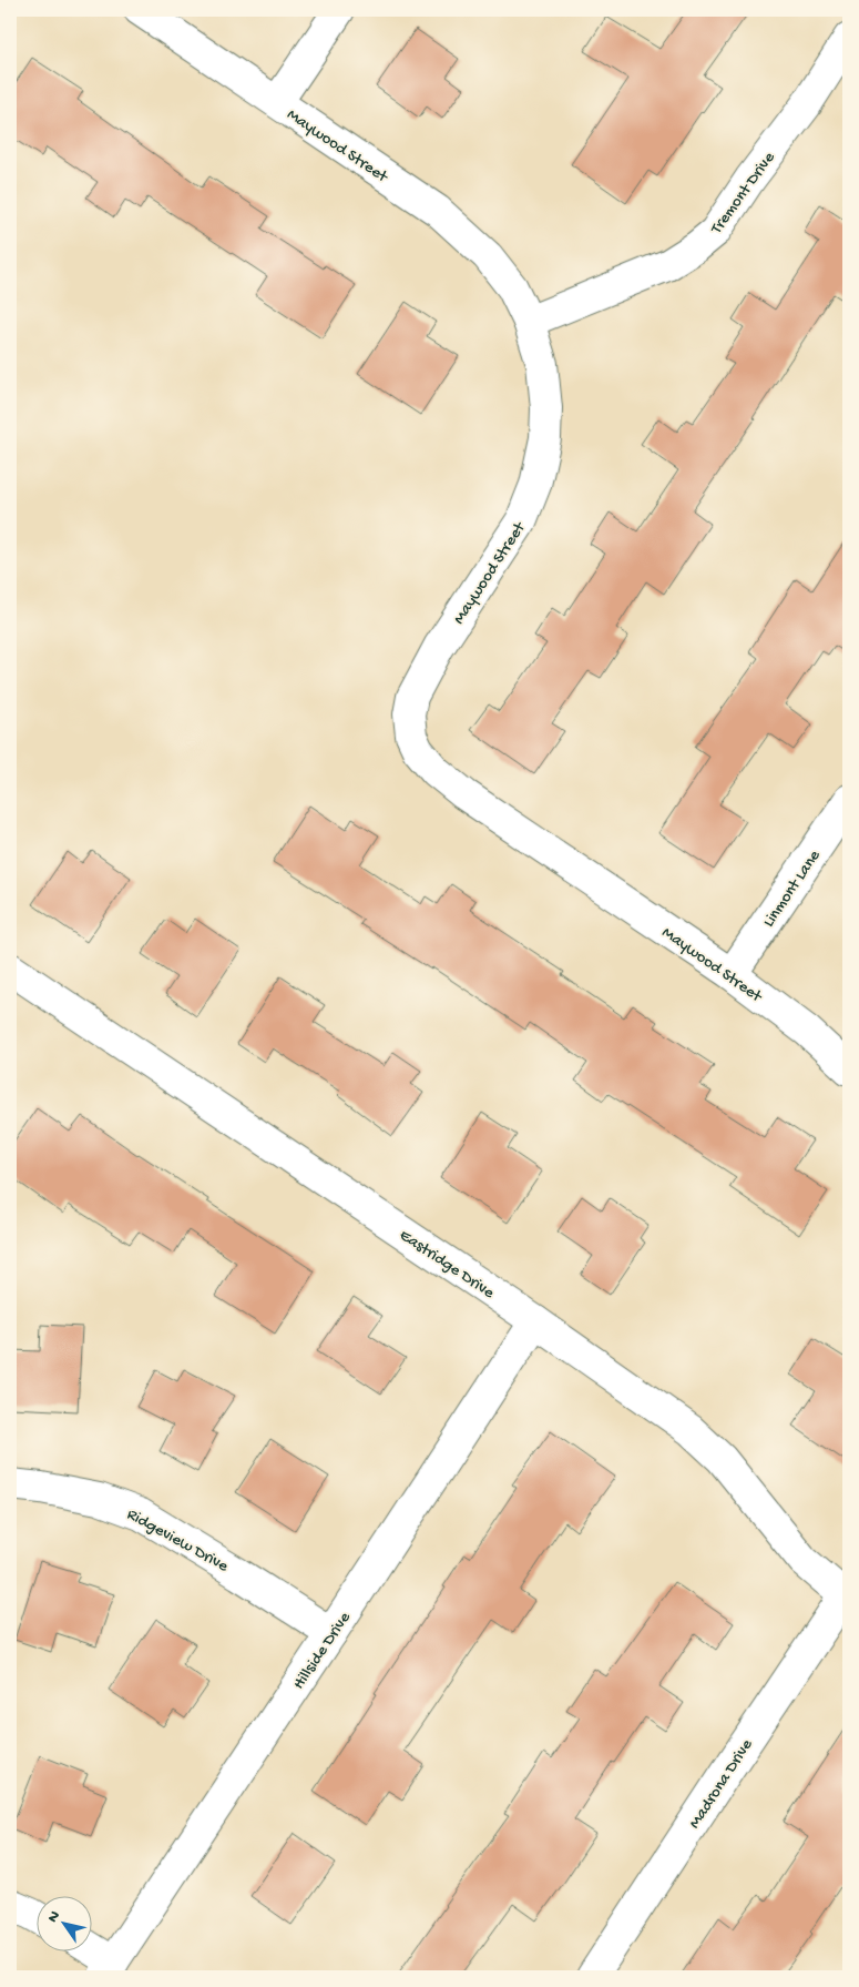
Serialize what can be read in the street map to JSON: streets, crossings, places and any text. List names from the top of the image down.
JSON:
{
  "streets": {
    "street": [
      "Maywood Street",
      "Tremont Drive",
      "Linmont Lane",
      "Eastridge Drive",
      "Ridgeview Drive",
      "Hillside Drive",
      "Madrona Drive"
    ]
  },
  "crossings": [
    ["Maywood Street", "Tremont Drive"],
    ["Maywood Street", "Linmont Lane"],
    ["Eastridge Drive", "Hillside Drive"],
    ["Eastridge Drive", "Madrona Drive"],
    ["Ridgeview Drive", "Hillside Drive"]
  ],
  "north": "top left"
}
